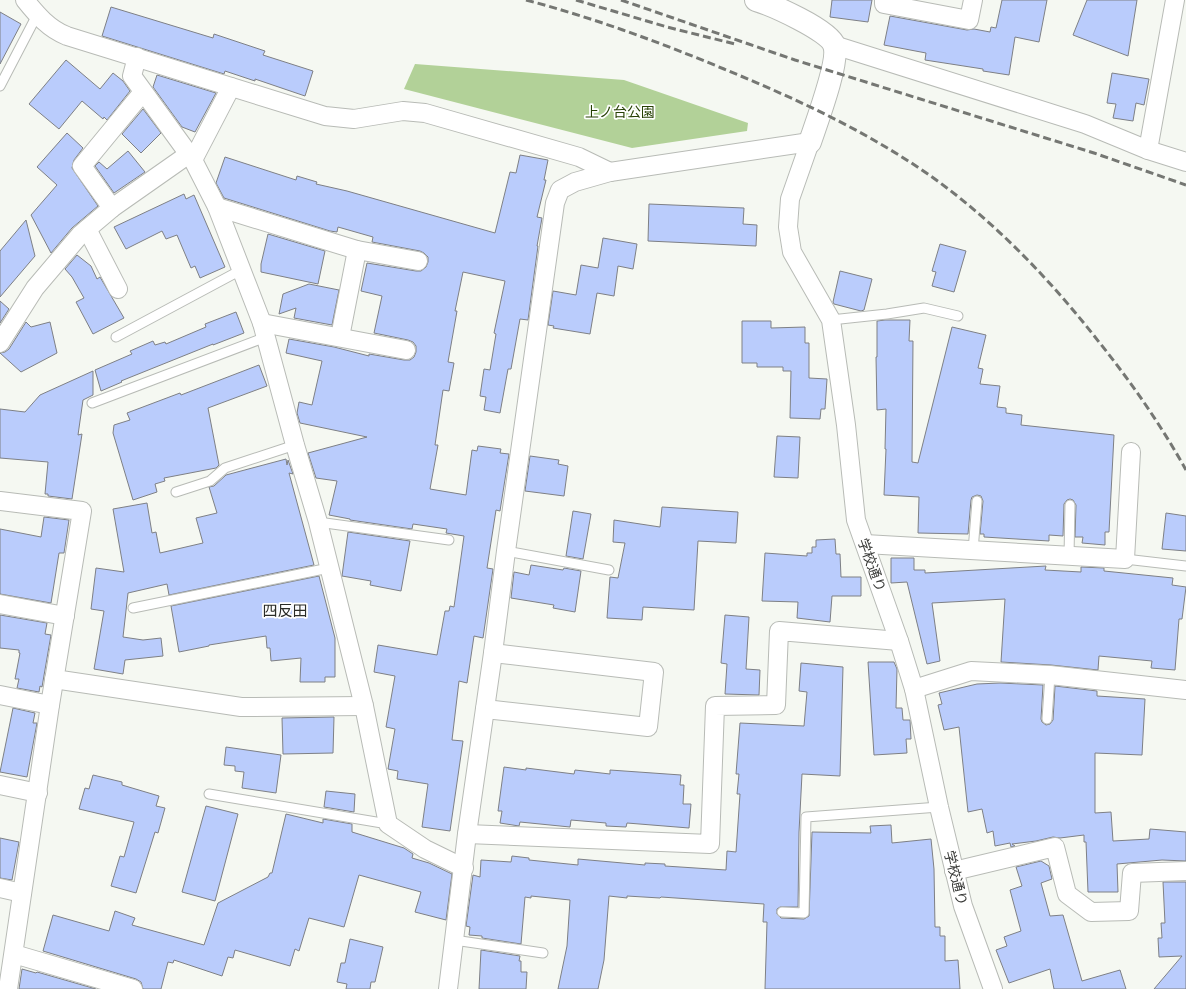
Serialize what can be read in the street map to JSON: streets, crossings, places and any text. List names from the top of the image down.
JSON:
{
  "streets": {
    "street": ["学校通り"]
  },
  "districts": ["四反田"],
  "parks": ["上ノ台公園"]
}
